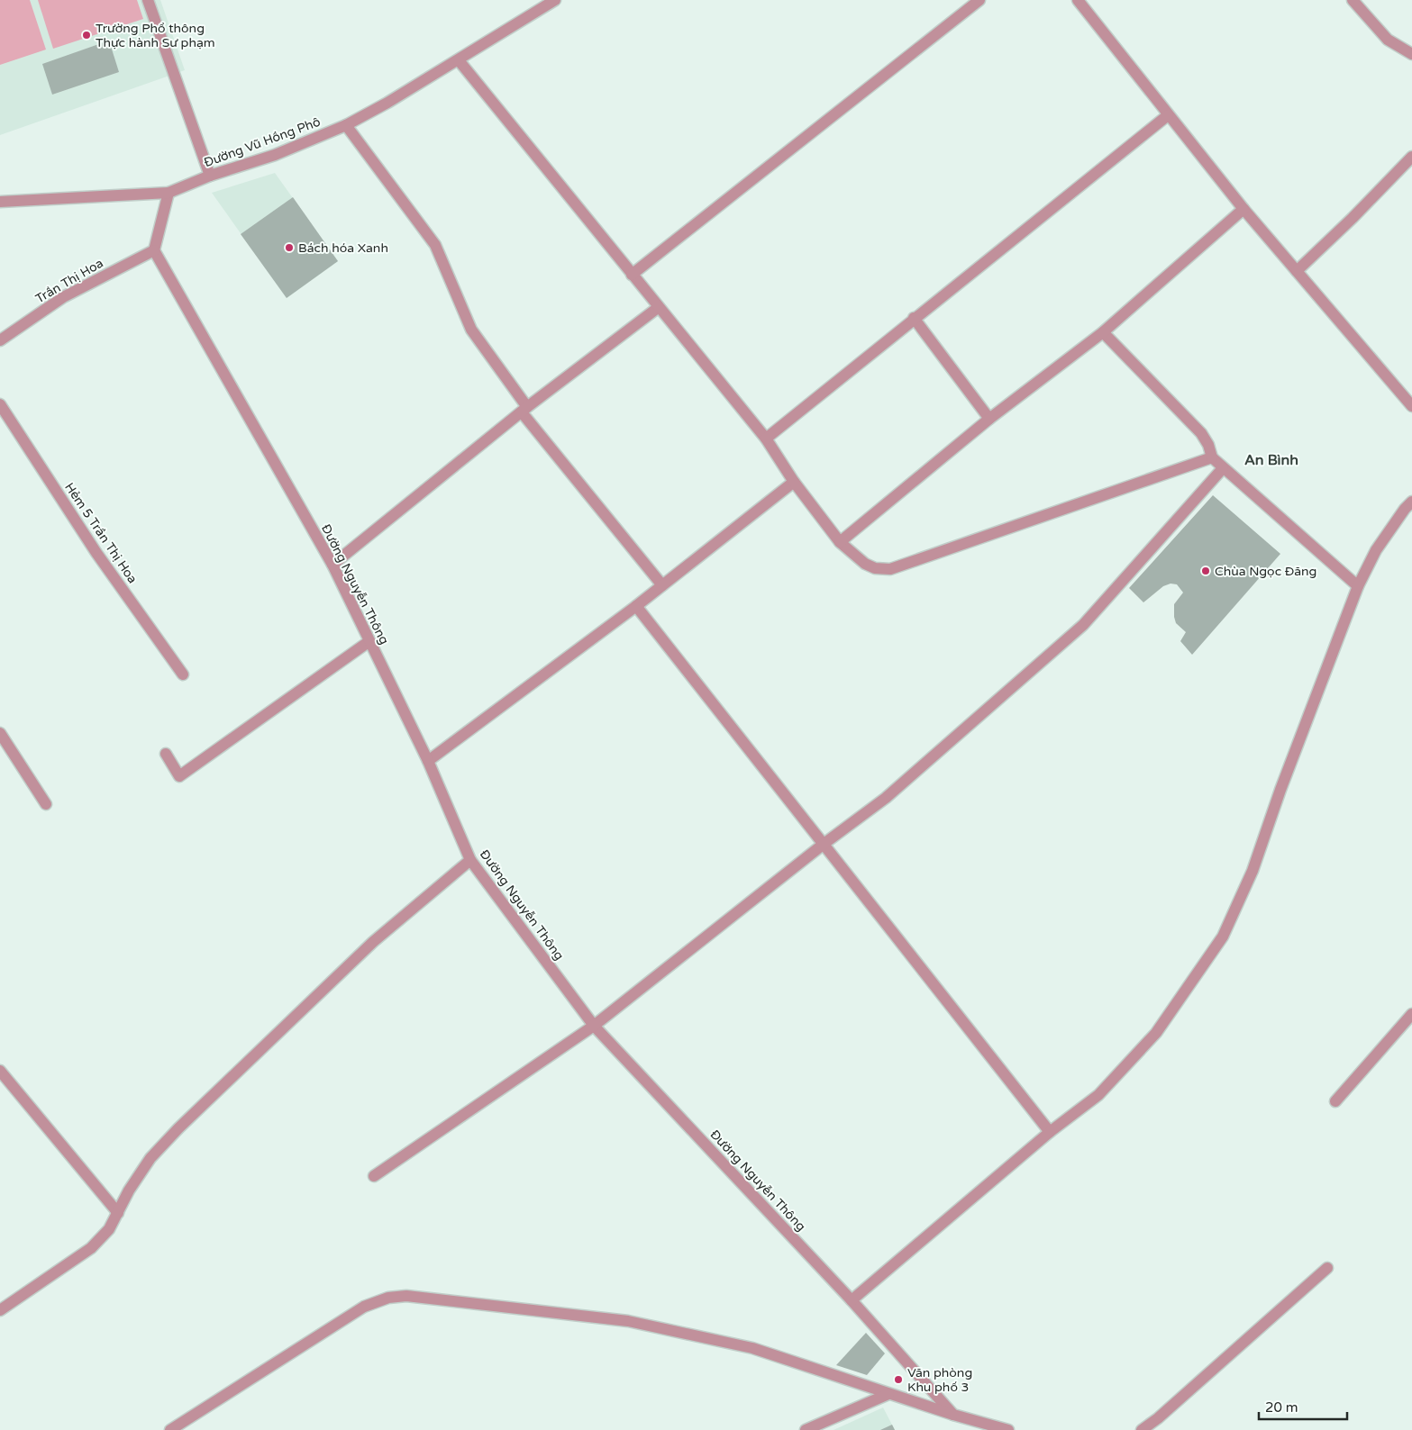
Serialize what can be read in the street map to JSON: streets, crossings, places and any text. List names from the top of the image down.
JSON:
{
  "streets": {
    "street": [
      "Đường Vũ Hồng Phô",
      "Trần Thị Hoa",
      "Hẻm 5 Trần Thị Hoa",
      "Đường Nguyễn Thông"
    ]
  },
  "crossings": [
    ["Trần Thị Hoa", "Đường Nguyễn Thông"]
  ],
  "districts": ["An Bình"],
  "places": [
    "Trường Phổ thông Thực hành Sư phạm",
    "Bách hóa Xanh",
    "Chùa Ngọc Đăng",
    "Văn phòng Khu phố 3"
  ],
  "scale_bar": "20 m"
}
